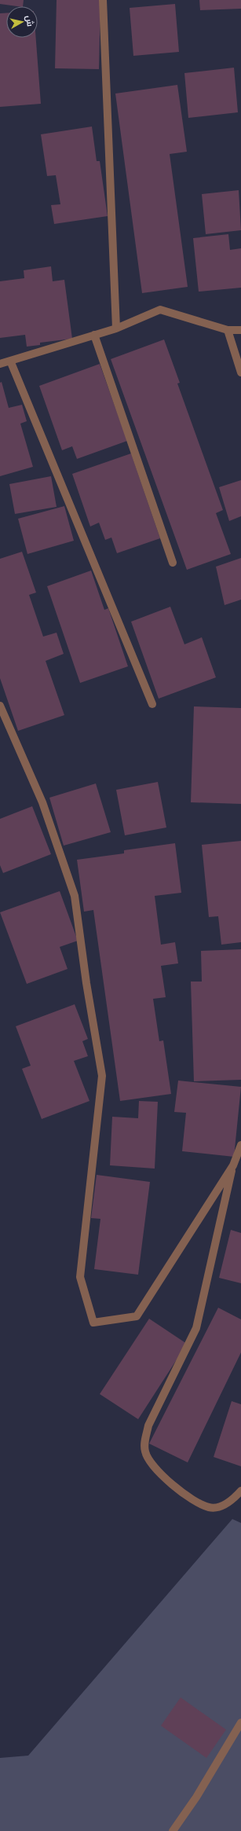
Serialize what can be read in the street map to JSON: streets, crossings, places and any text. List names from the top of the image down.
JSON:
{
  "north": "right"
}
